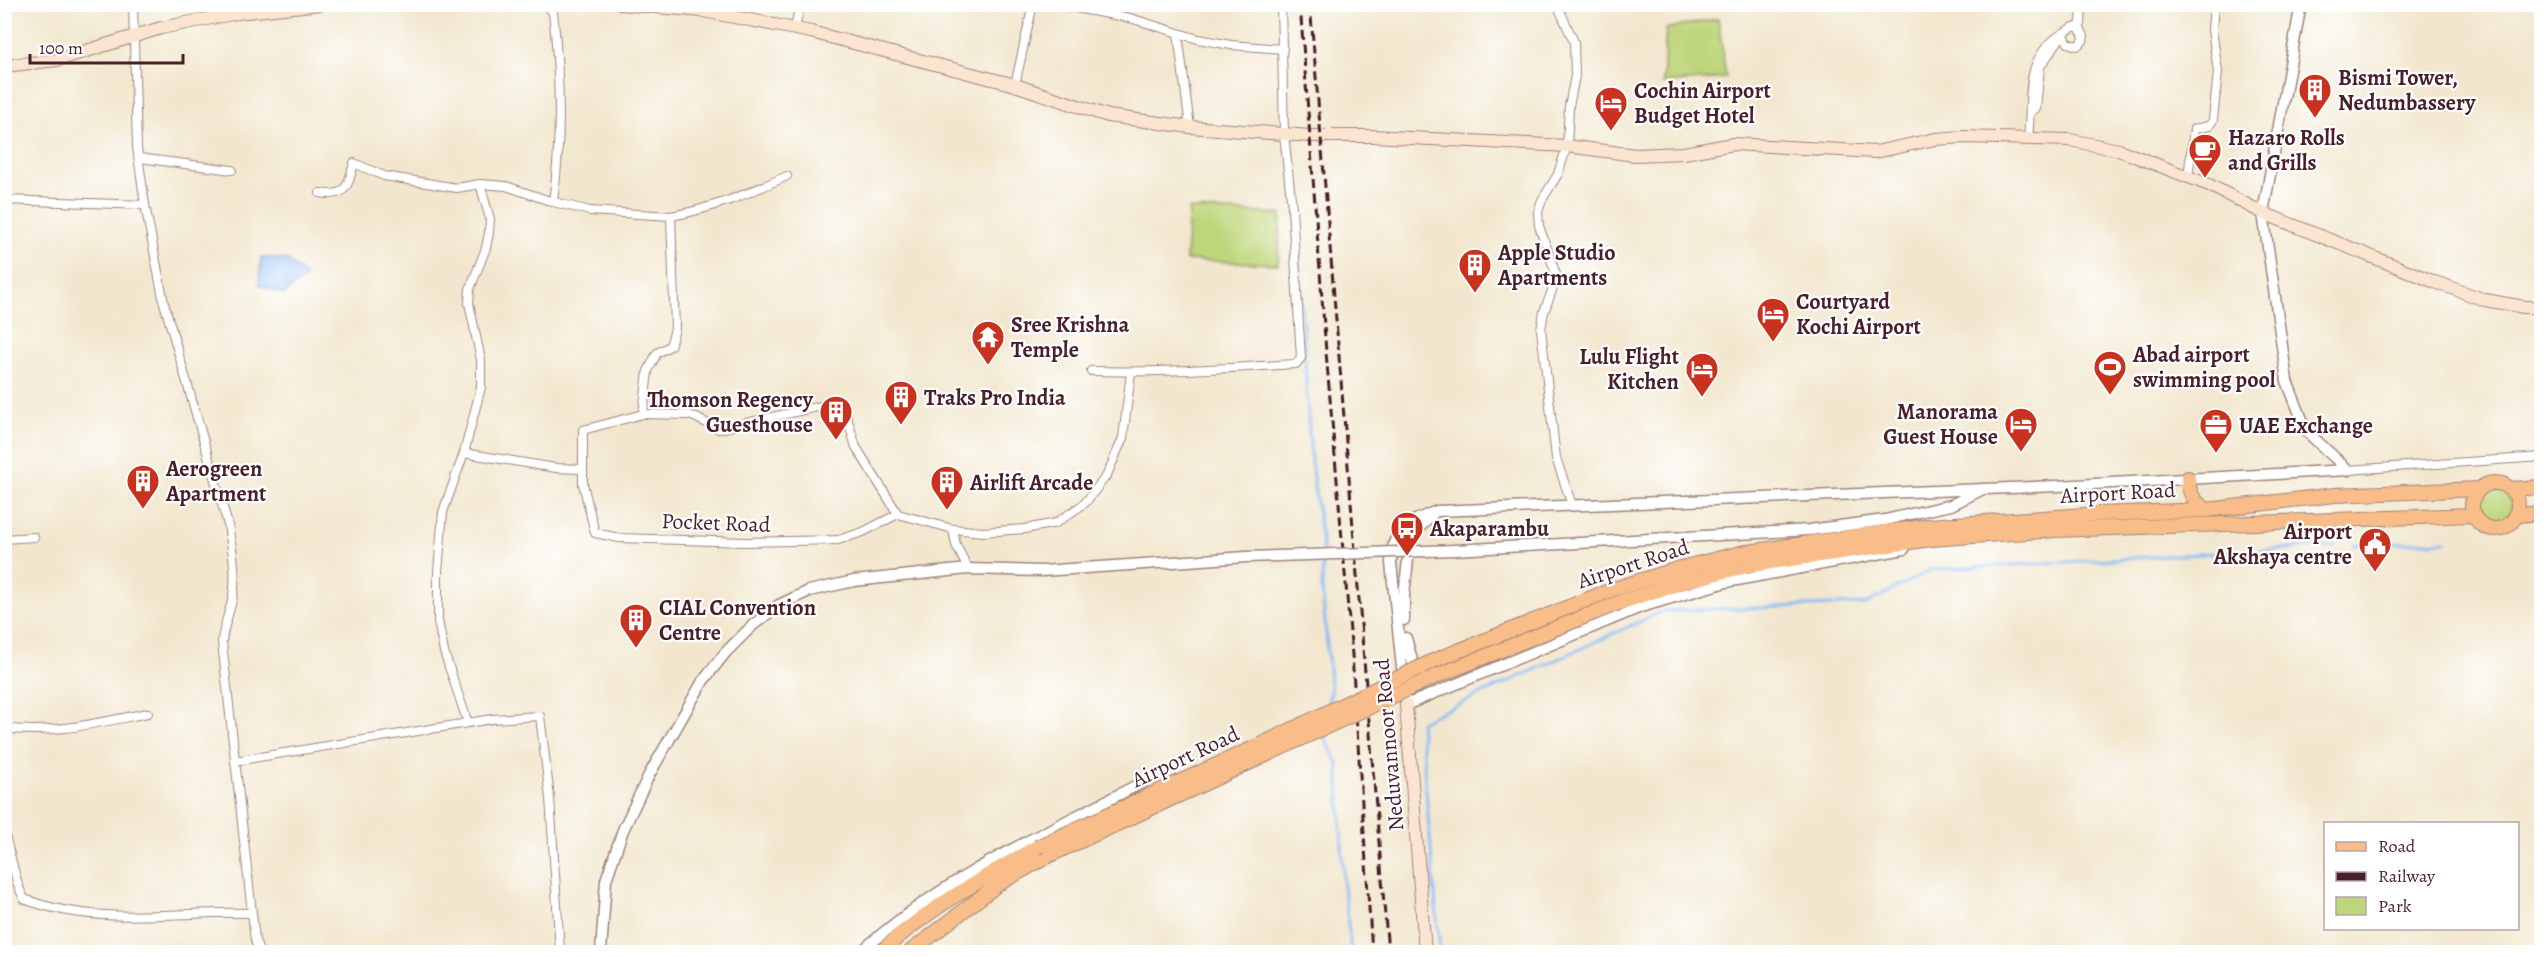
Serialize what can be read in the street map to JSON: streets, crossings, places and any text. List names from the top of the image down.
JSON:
{
  "streets": {
    "main road": ["Airport Road", "Neduvannoor Road"],
    "street": ["Pocket Road"]
  },
  "places": {
    "building": [
      "Bismi Tower, Nedumbassery",
      "Apple Studio Apartments",
      "Traks Pro India",
      "Thomson Regency Guesthouse",
      "Aerogreen Apartment",
      "Airlift Arcade",
      "CIAL Convention Centre"
    ],
    "hotel": [
      "Cochin Airport Budget Hotel",
      "Courtyard Kochi Airport",
      "Lulu Flight Kitchen",
      "Manorama Guest House"
    ],
    "cafe": ["Hazaro Rolls and Grills"],
    "temple": ["Sree Krishna Temple"],
    "sports": ["Abad airport swimming pool"],
    "office": ["UAE Exchange"],
    "bus stop": ["Akaparambu"],
    "public building": ["Airport Akshaya centre"]
  },
  "legend": ["Road", "Railway", "Park"],
  "scale_bar": "100 m"
}
